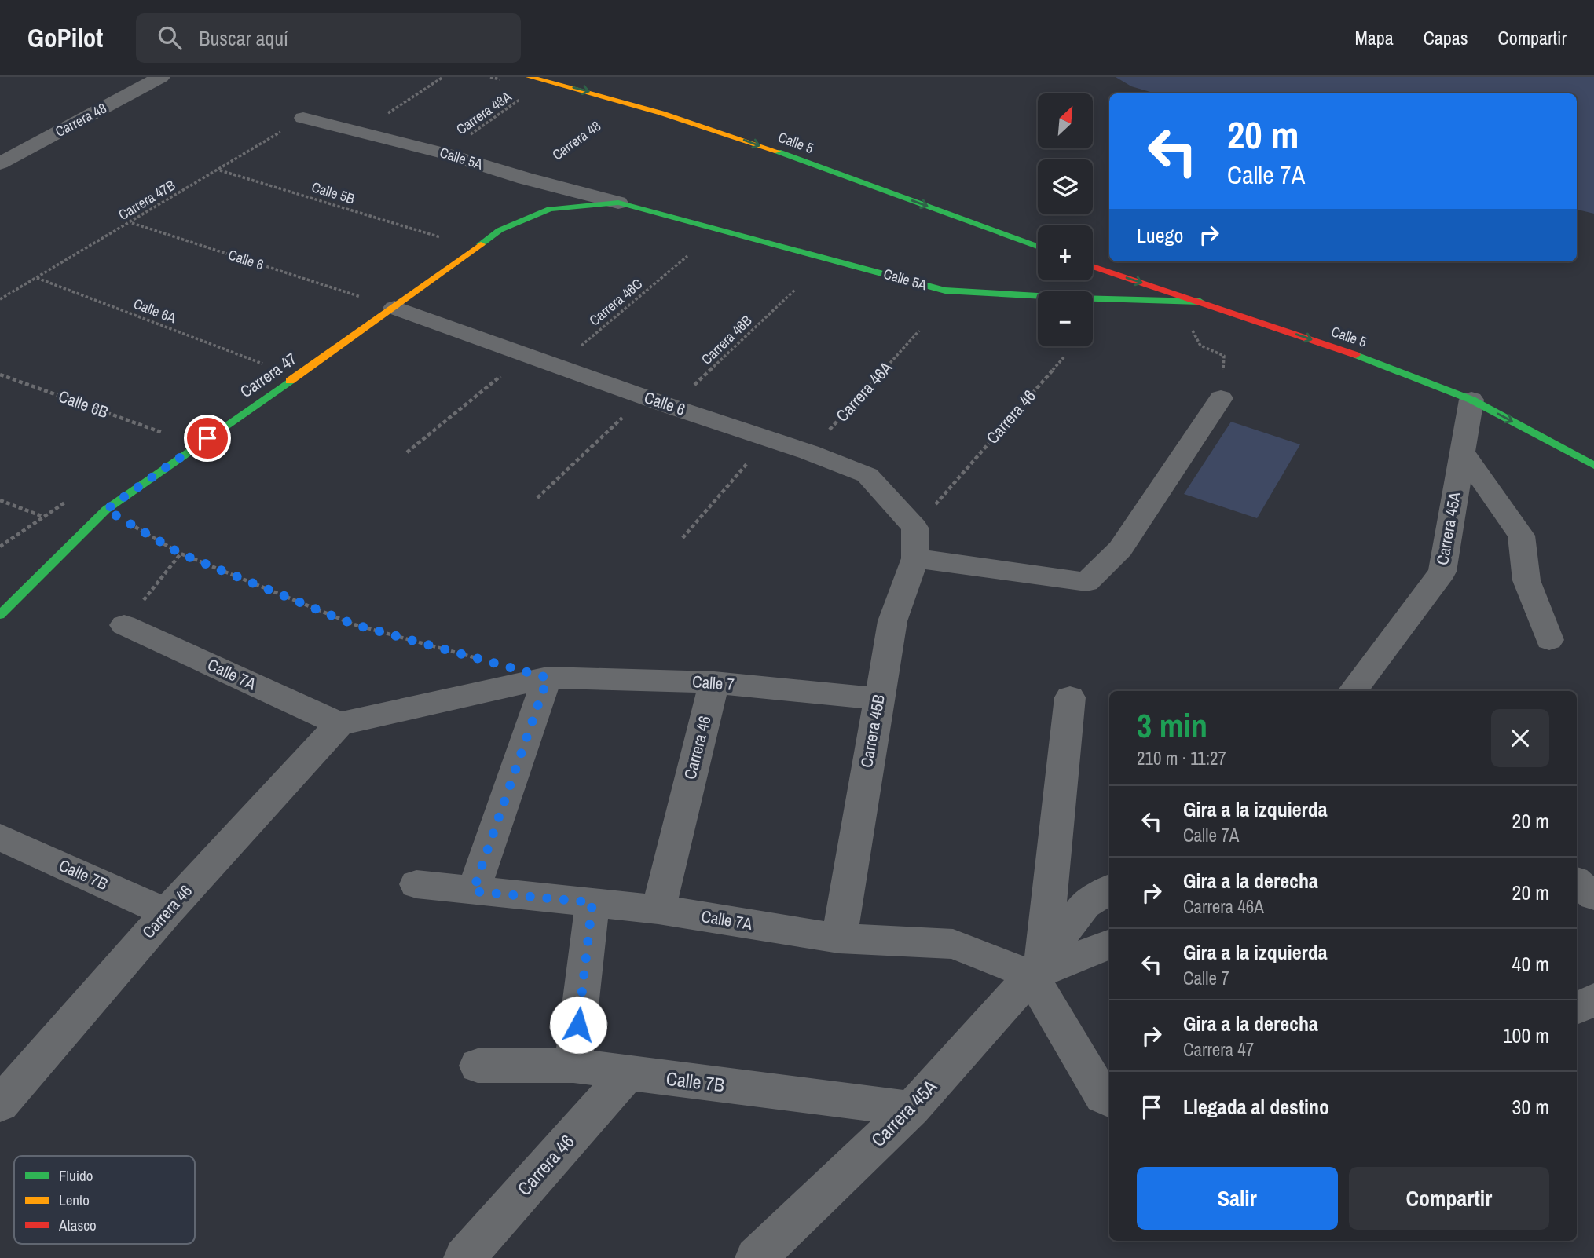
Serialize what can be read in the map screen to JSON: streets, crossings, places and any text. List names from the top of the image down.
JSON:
{
  "streets": {
    "street": [
      "Carrera 48",
      "Calle 5",
      "Calle 5A",
      "Calle 6",
      "Carrera 47",
      "Carrera 46",
      "Carrera 45A",
      "Calle 7A",
      "Calle 7",
      "Carrera 45B",
      "Calle 7B"
    ],
    "path": [
      "Carrera 48A",
      "Calle 5B",
      "Carrera 47B",
      "Carrera 46C",
      "Calle 6A",
      "Carrera 46B",
      "Carrera 46A",
      "Calle 6B"
    ]
  },
  "crossings": [
    ["Carrera 48A", "Calle 5A"],
    ["Carrera 48", "Calle 5"],
    ["Carrera 48", "Calle 5A"],
    ["Calle 5", "Calle 5A"],
    ["Calle 5", "Carrera 45A"],
    ["Calle 5A", "Carrera 47B"],
    ["Calle 5A", "Carrera 47"],
    ["Calle 5B", "Carrera 47B"],
    ["Carrera 47B", "Calle 6"],
    ["Carrera 47B", "Calle 6A"],
    ["Calle 6", "Carrera 46C"],
    ["Calle 6", "Carrera 46B"],
    ["Calle 6", "Carrera 47"],
    ["Calle 6", "Carrera 46A"],
    ["Calle 6", "Carrera 46"],
    ["Calle 6", "Carrera 45B"],
    ["Carrera 46", "Calle 7A"],
    ["Carrera 46", "Calle 7"],
    ["Carrera 46", "Carrera 45B"],
    ["Carrera 46", "Calle 7B"],
    ["Carrera 45A", "Calle 7A"],
    ["Carrera 45A", "Calle 7B"],
    ["Calle 7A", "Calle 7"],
    ["Calle 7A", "Carrera 45B"],
    ["Calle 7", "Carrera 45B"]
  ],
  "one_way": ["Calle 5"],
  "legend": ["Fluido", "Lento", "Atasco"],
  "north": "top right",
  "page": {
    "header": "GoPilot",
    "search": "Buscar aquí",
    "nav": ["Mapa", "Capas", "Compartir"],
    "map_buttons": ["+", "−"],
    "turn": ["20 m", "Calle 7A"],
    "then": "Luego",
    "heading": ["3 min", "210 m · 11:27"],
    "list": [
      {
        "name": "Gira a la izquierda",
        "note": "Calle 7A",
        "value": "20 m"
      },
      {
        "name": "Gira a la derecha",
        "note": "Carrera 46A",
        "value": "20 m"
      },
      {
        "name": "Gira a la izquierda",
        "note": "Calle 7",
        "value": "40 m"
      },
      {
        "name": "Gira a la derecha",
        "note": "Carrera 47",
        "value": "100 m"
      },
      {
        "name": "Llegada al destino",
        "value": "30 m"
      }
    ],
    "buttons": ["Salir", "Compartir"]
  }
}
